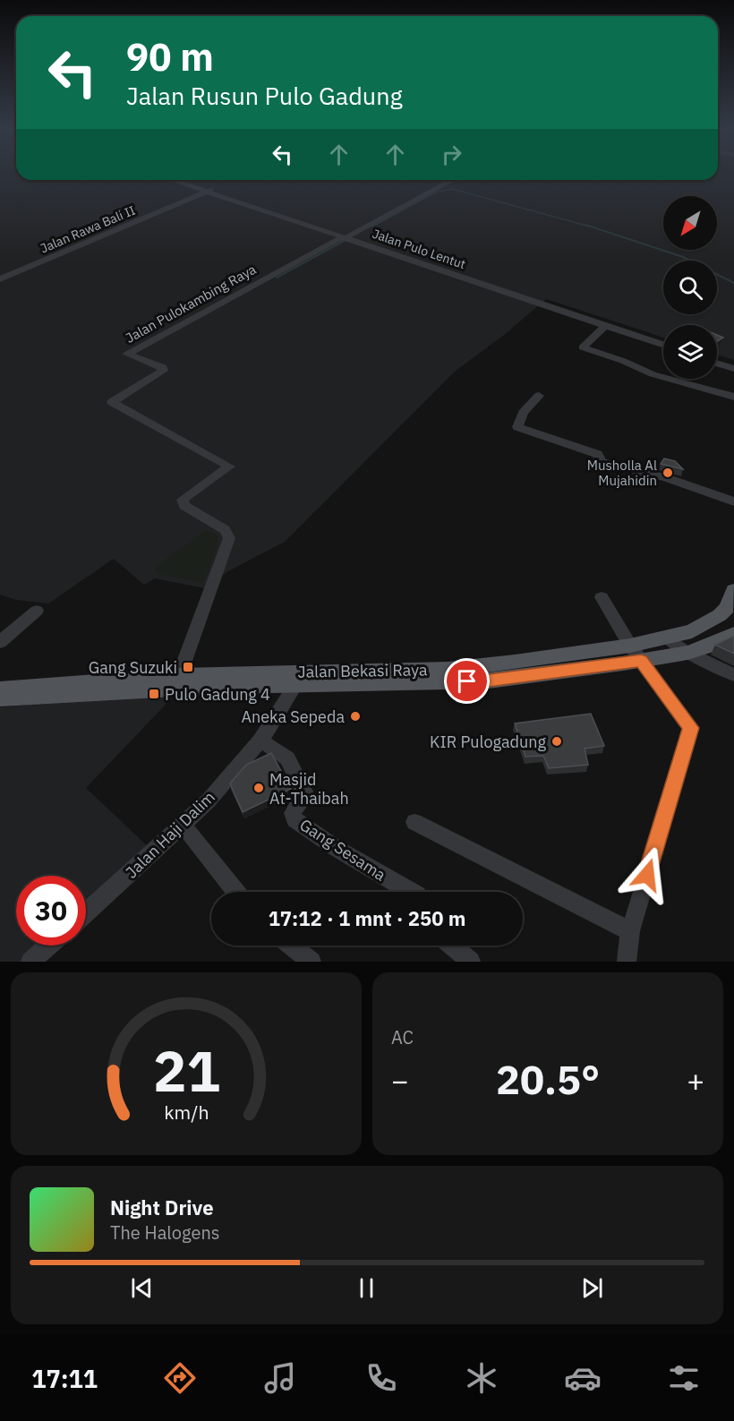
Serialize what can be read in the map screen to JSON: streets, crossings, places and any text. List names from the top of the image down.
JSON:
{
  "streets": {
    "main road": ["Jalan Bekasi Raya"],
    "street": [
      "Jalan Rawa Bali II",
      "Jalan Pulo Lentut",
      "Jalan Pulokambing Raya",
      "Jalan Haji Dalim",
      "Gang Sesama"
    ]
  },
  "crossings": [
    ["Jalan Rawa Bali II", "Jalan Pulo Lentut"],
    ["Jalan Pulo Lentut", "Jalan Pulokambing Raya"],
    ["Jalan Pulokambing Raya", "Jalan Bekasi Raya"],
    ["Jalan Bekasi Raya", "Jalan Haji Dalim"],
    ["Jalan Haji Dalim", "Gang Sesama"]
  ],
  "places": {
    "other": [
      "Musholla Al Mujahidin",
      "Aneka Sepeda",
      "KIR Pulogadung",
      "Masjid At-Thaibah"
    ],
    "transit": ["Gang Suzuki", "Pulo Gadung 4"]
  },
  "north": "bottom left",
  "page": {
    "turn": ["90 m", "Jalan Rusun Pulo Gadung"],
    "limit": "30",
    "trip": "17:12 · 1 mnt · 250 m",
    "tile": "AC",
    "heat": ["−", "20.5°", "+"],
    "song": ["Night Drive", "The Halogens"],
    "tabs": "17:11",
    "gauge": ["21", "km/h"]
  }
}
